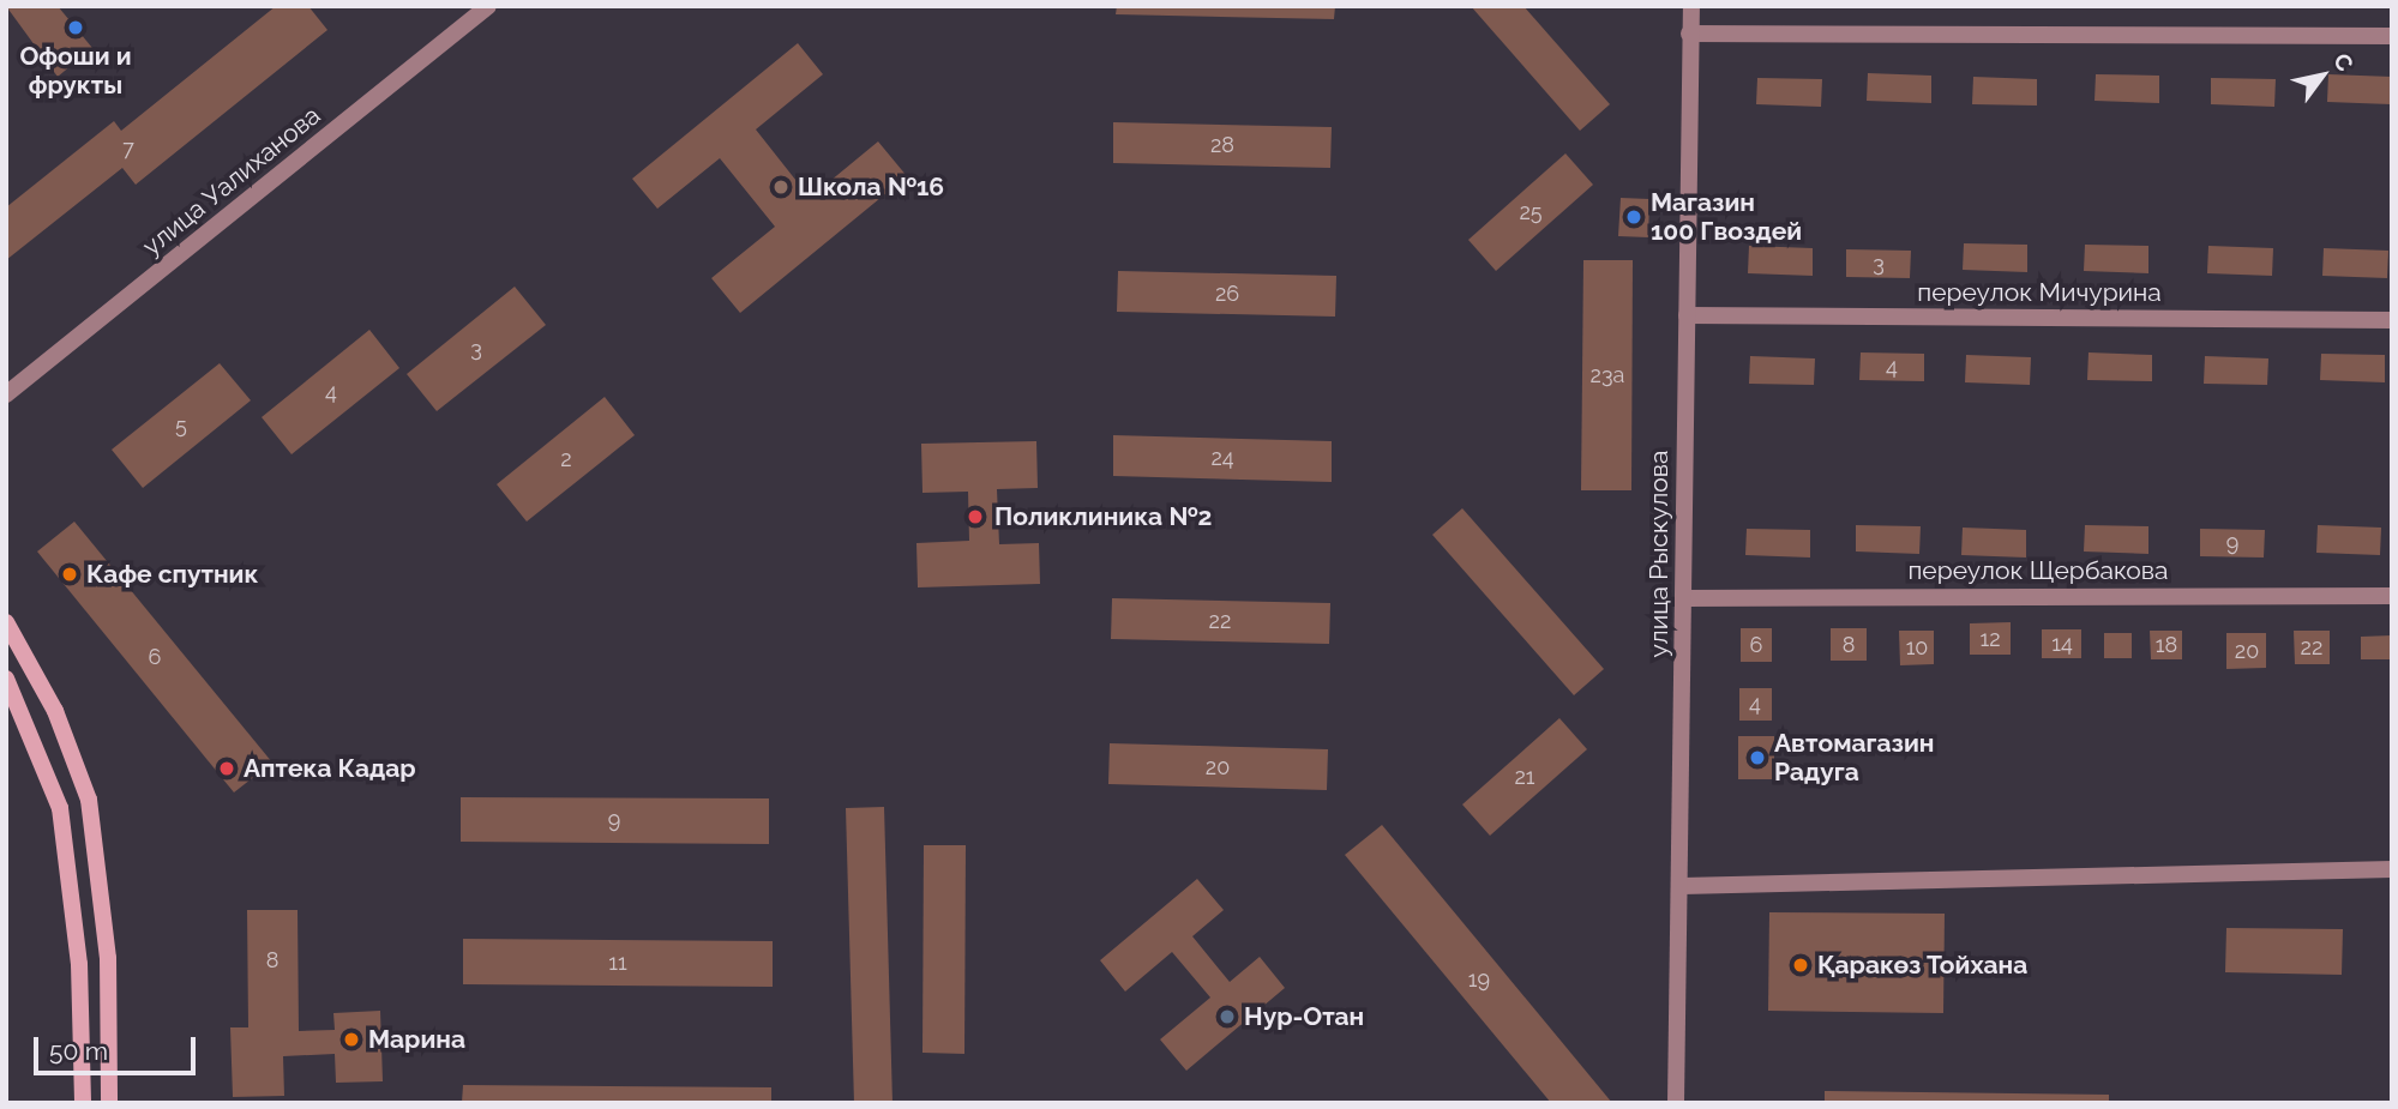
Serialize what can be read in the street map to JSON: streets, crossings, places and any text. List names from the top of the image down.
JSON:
{
  "streets": {
    "street": [
      "улица Уалиханова",
      "переулок Мичурина",
      "улица Рыскулова",
      "переулок Щербакова"
    ]
  },
  "crossings": [
    ["переулок Мичурина", "улица Рыскулова"],
    ["улица Рыскулова", "переулок Щербакова"]
  ],
  "places": [
    "Офоши и фрукты",
    "Школа №16",
    "Магазин 100 Гвоздей",
    "Поликлиника №2",
    "Кафе спутник",
    "Автомагазин Радуга",
    "Аптека Кадар",
    "Қаракөз Тойхана",
    "Нур-Отан",
    "Марина"
  ],
  "house_numbers": [
    "28",
    "7",
    "25",
    "3",
    "26",
    "3",
    "4",
    "23а",
    "4",
    "5",
    "24",
    "2",
    "9",
    "22",
    "12",
    "14",
    "6",
    "8",
    "18",
    "10",
    "22",
    "20",
    "6",
    "4",
    "20",
    "21",
    "9",
    "8",
    "11",
    "19"
  ],
  "scale_bar": "50 m",
  "north": "top right"
}
